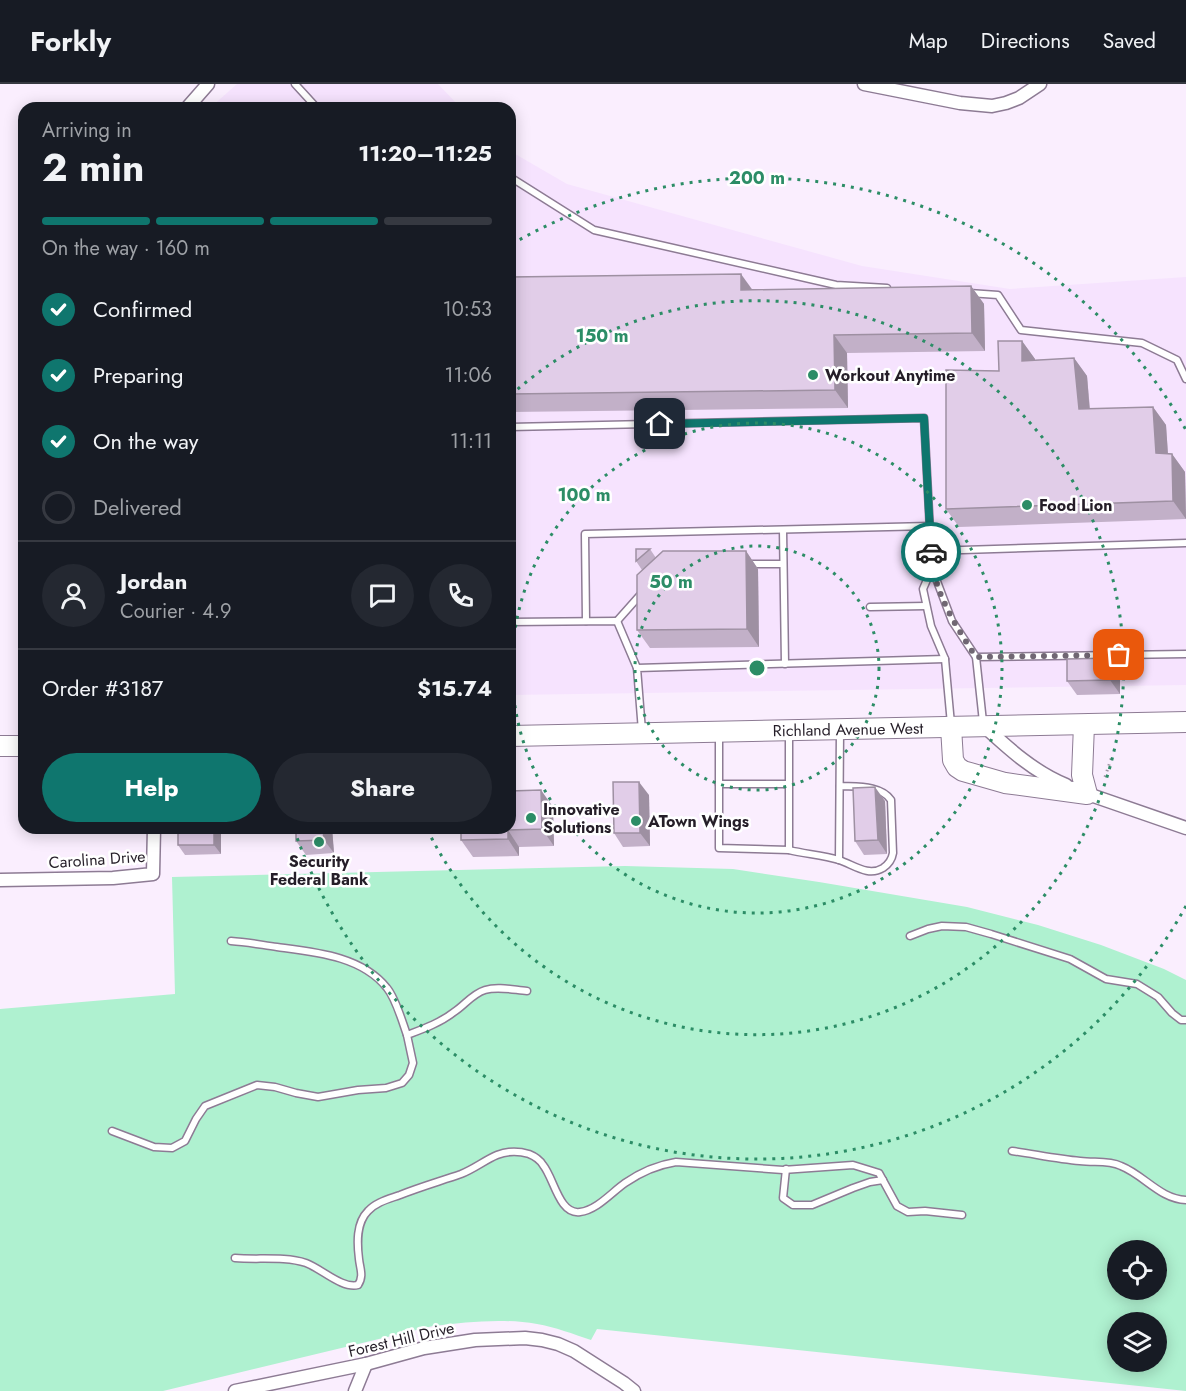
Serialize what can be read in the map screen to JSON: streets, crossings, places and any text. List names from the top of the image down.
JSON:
{
  "streets": {
    "main road": ["Richland Avenue West"],
    "street": ["Carolina Drive", "Forest Hill Drive"]
  },
  "places": [
    "Workout Anytime",
    "Food Lion",
    "Innovative Solutions",
    "ATown Wings",
    "Security Federal Bank"
  ],
  "page": {
    "header": "Forkly",
    "nav": ["Map", "Directions", "Saved"],
    "heading": ["2 min", "Arriving in", "11:20–11:25"],
    "panel": [
      "Jordan",
      "Courier · 4.9",
      "Order #3187",
      "$15.74"
    ],
    "bar": "On the way · 160 m",
    "list": [
      ["Confirmed", "10:53"],
      ["Preparing", "11:06"],
      ["On the way", "11:11"],
      "Delivered"
    ],
    "buttons": ["Help", "Share"]
  },
  "rings": [
    "200 m",
    "150 m",
    "100 m",
    "50 m"
  ]
}
